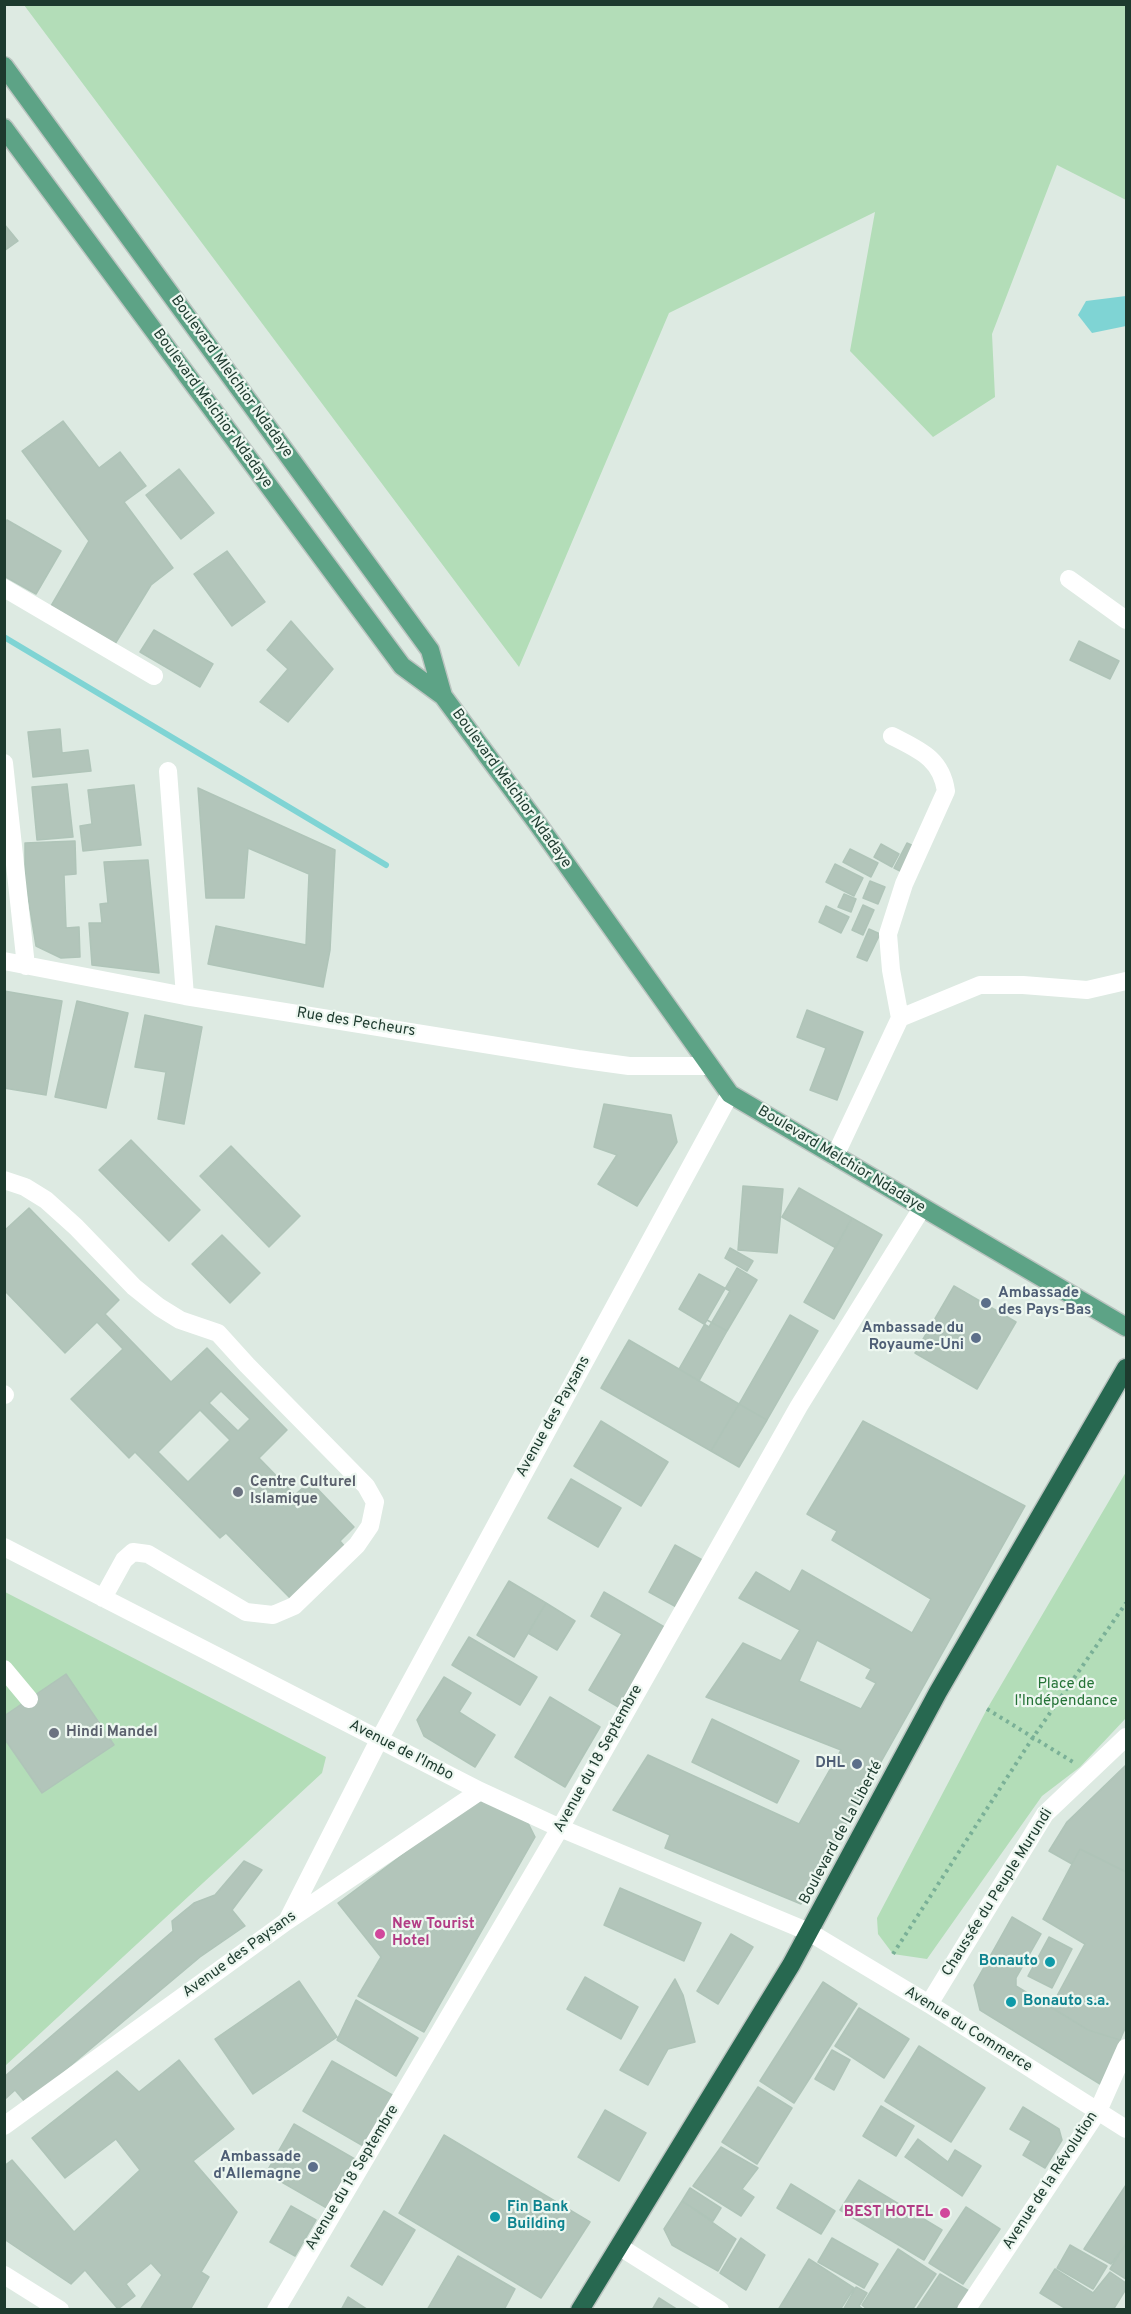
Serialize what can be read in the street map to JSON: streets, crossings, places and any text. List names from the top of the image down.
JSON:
{
  "streets": {
    "highway": ["Boulevard de La Liberté"],
    "main road": ["Boulevard Mlelchior Ndadaye", "Boulevard Melchior Ndadaye"],
    "street": [
      "Rue des Pecheurs",
      "Avenue des Paysans",
      "Avenue de l'Imbo",
      "Avenue du 18 Septembre",
      "Chaussée du Peuple Murundi",
      "Avenue du Commerce",
      "Avenue de la Révolution"
    ]
  },
  "crossings": [
    ["Boulevard Mlelchior Ndadaye", "Boulevard Melchior Ndadaye"],
    ["Boulevard Melchior Ndadaye", "Rue des Pecheurs"],
    ["Boulevard Melchior Ndadaye", "Avenue des Paysans"],
    ["Boulevard Melchior Ndadaye", "Avenue du 18 Septembre"],
    ["Avenue des Paysans", "Avenue de l'Imbo"],
    ["Avenue de l'Imbo", "Avenue du 18 Septembre"],
    ["Avenue de l'Imbo", "Boulevard de La Liberté"],
    ["Avenue de l'Imbo", "Avenue du Commerce"],
    ["Boulevard de La Liberté", "Avenue du Commerce"],
    ["Chaussée du Peuple Murundi", "Avenue du Commerce"],
    ["Avenue du Commerce", "Avenue de la Révolution"]
  ],
  "parks": ["Place de l'Indépendance"],
  "places": [
    "Ambassade des Pays-Bas",
    "Ambassade du Royaume-Uni",
    "Centre Culturel Islamique",
    "Hindi Mandel",
    "DHL",
    "New Tourist Hotel",
    "Bonauto",
    "Bonauto s.a.",
    "Ambassade d'Allemagne",
    "BEST HOTEL",
    "Fin Bank Building"
  ]
}
